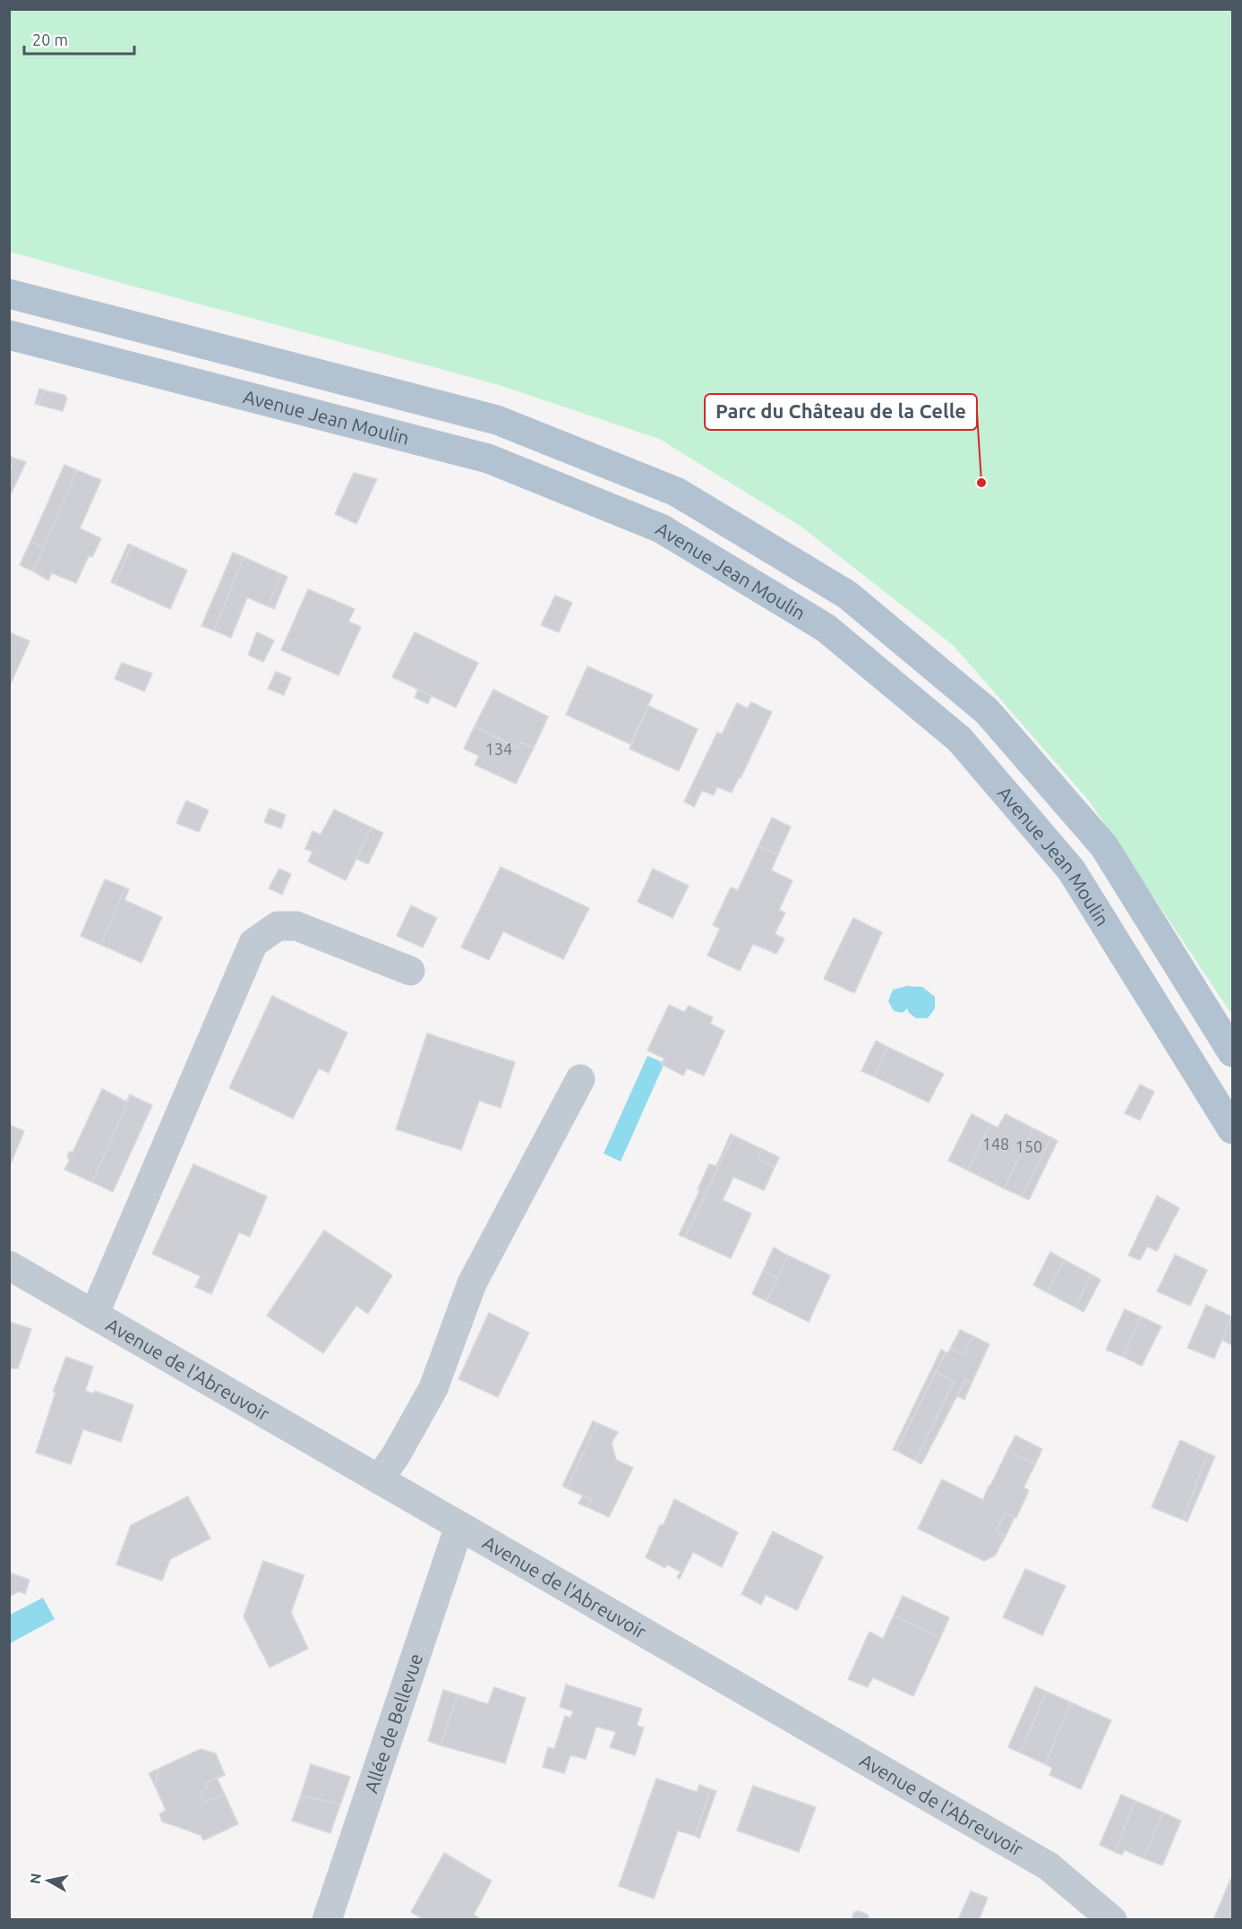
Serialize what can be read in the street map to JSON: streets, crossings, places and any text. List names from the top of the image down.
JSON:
{
  "streets": {
    "main road": ["Avenue Jean Moulin"],
    "street": ["Avenue de l'Abreuvoir", "Allée de Bellevue"]
  },
  "crossings": [
    ["Avenue de l'Abreuvoir", "Allée de Bellevue"]
  ],
  "places": ["Parc du Château de la Celle"],
  "house_numbers": ["134", "148", "150"],
  "scale_bar": "20 m",
  "north": "left"
}
